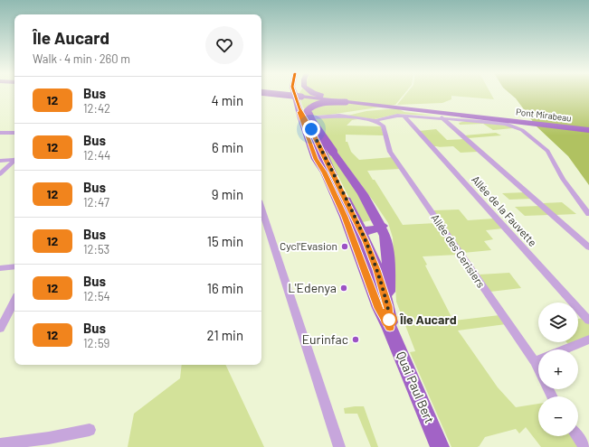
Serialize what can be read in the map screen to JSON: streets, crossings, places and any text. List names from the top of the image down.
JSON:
{
  "streets": {
    "main road": ["Pont Mirabeau", "Quai Paul Bert"],
    "street": ["Allée de la Fauvette", "Allée des Cerisiers"]
  },
  "places": [
    "Cycl'Evasion",
    "L'Edenya",
    "Île Aucard",
    "Eurinfac"
  ],
  "lines": ["bus line 12"],
  "page": {
    "heading": ["Île Aucard", "Walk · 4 min · 260 m"],
    "list": [
      {
        "mark": "12",
        "name": "Bus",
        "note": "12:42",
        "value": "4 min"
      },
      {
        "mark": "12",
        "name": "Bus",
        "note": "12:44",
        "value": "6 min"
      },
      {
        "mark": "12",
        "name": "Bus",
        "note": "12:47",
        "value": "9 min"
      },
      {
        "mark": "12",
        "name": "Bus",
        "note": "12:53",
        "value": "15 min"
      },
      {
        "mark": "12",
        "name": "Bus",
        "note": "12:54",
        "value": "16 min"
      },
      {
        "mark": "12",
        "name": "Bus",
        "note": "12:59",
        "value": "21 min"
      }
    ],
    "map_buttons": ["+", "−"]
  }
}
